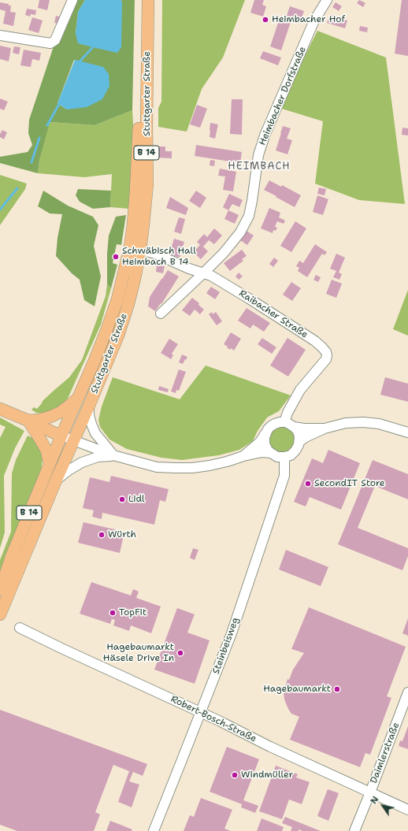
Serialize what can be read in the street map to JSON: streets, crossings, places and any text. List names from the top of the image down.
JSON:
{
  "streets": {
    "main road": ["Stuttgarter Straße", "B 14"],
    "street": [
      "Heimbacher Dorfstraße",
      "Raibacher Straße",
      "Steinbeisweg",
      "Robert-Bosch-Straße",
      "Daimlerstraße"
    ]
  },
  "crossings": [
    ["Stuttgarter Straße", "Raibacher Straße"],
    ["Heimbacher Dorfstraße", "Raibacher Straße"],
    ["Raibacher Straße", "Steinbeisweg"],
    ["Steinbeisweg", "Robert-Bosch-Straße"],
    ["Robert-Bosch-Straße", "Daimlerstraße"]
  ],
  "districts": ["HEIMBACH"],
  "places": [
    "Heimbacher Hof",
    "Schwäbisch Hall Heimbach B 14",
    "SecondIT Store",
    "Lidl",
    "Würth",
    "TopFit",
    "Hagebaumarkt Häsele Drive In",
    "Hagebaumarkt",
    "Windmüller"
  ],
  "north": "top left"
}
